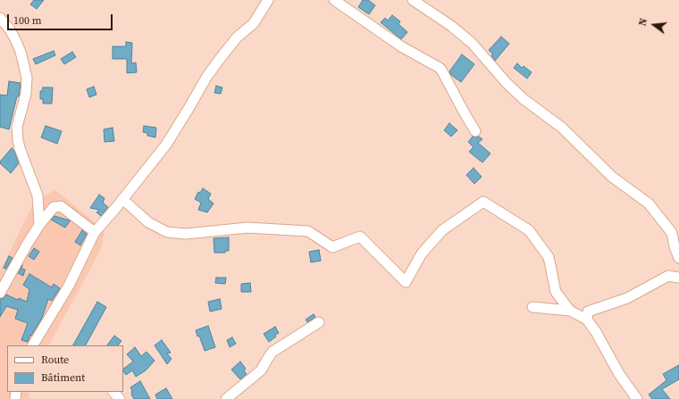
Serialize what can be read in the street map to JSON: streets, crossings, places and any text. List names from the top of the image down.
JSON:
{
  "legend": ["Route", "Bâtiment"],
  "scale_bar": "100 m",
  "north": "left"
}
